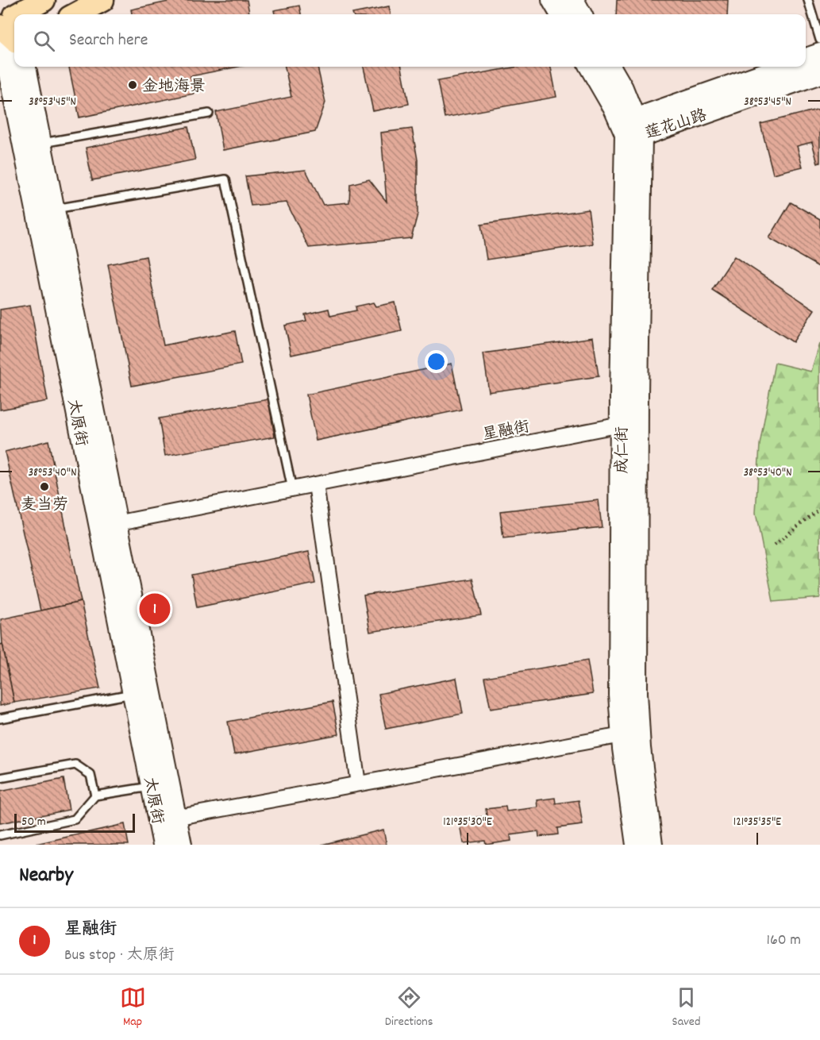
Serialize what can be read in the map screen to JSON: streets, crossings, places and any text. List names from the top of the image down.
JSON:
{
  "streets": {
    "street": [
      "莲花山路",
      "太原街",
      "星融街",
      "成仁街"
    ]
  },
  "crossings": [
    ["莲花山路", "成仁街"],
    ["太原街", "星融街"],
    ["星融街", "成仁街"]
  ],
  "places": ["金地海景", "麦当劳"],
  "scale_bar": "50 m",
  "page": {
    "search": "Search here",
    "pins": "1",
    "scale": "50 m",
    "heading": "Nearby",
    "list": [
      {
        "mark": "1",
        "name": "星融街",
        "note": "Bus stop · 太原街",
        "value": "160 m"
      }
    ],
    "nav": ["Map", "Directions", "Saved"]
  },
  "coordinates": [
    "38°53'45\"N",
    "38°53'40\"N",
    "121°35'30\"E",
    "121°35'35\"E"
  ]
}
